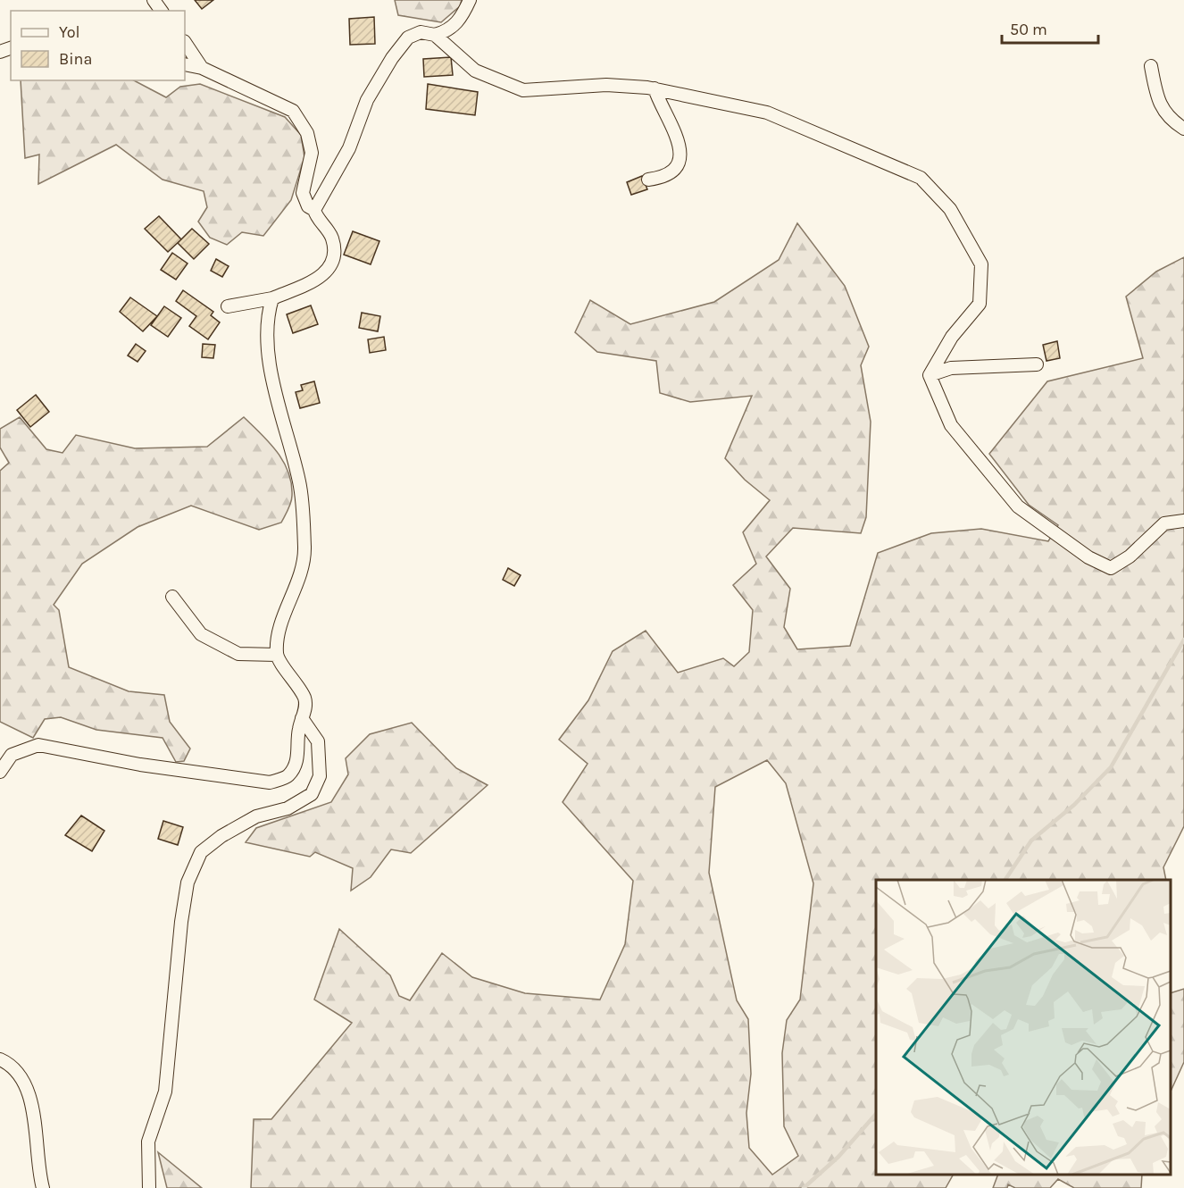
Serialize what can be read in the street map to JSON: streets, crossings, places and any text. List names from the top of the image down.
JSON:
{
  "legend": ["Yol", "Bina"],
  "scale_bar": "50 m"
}
